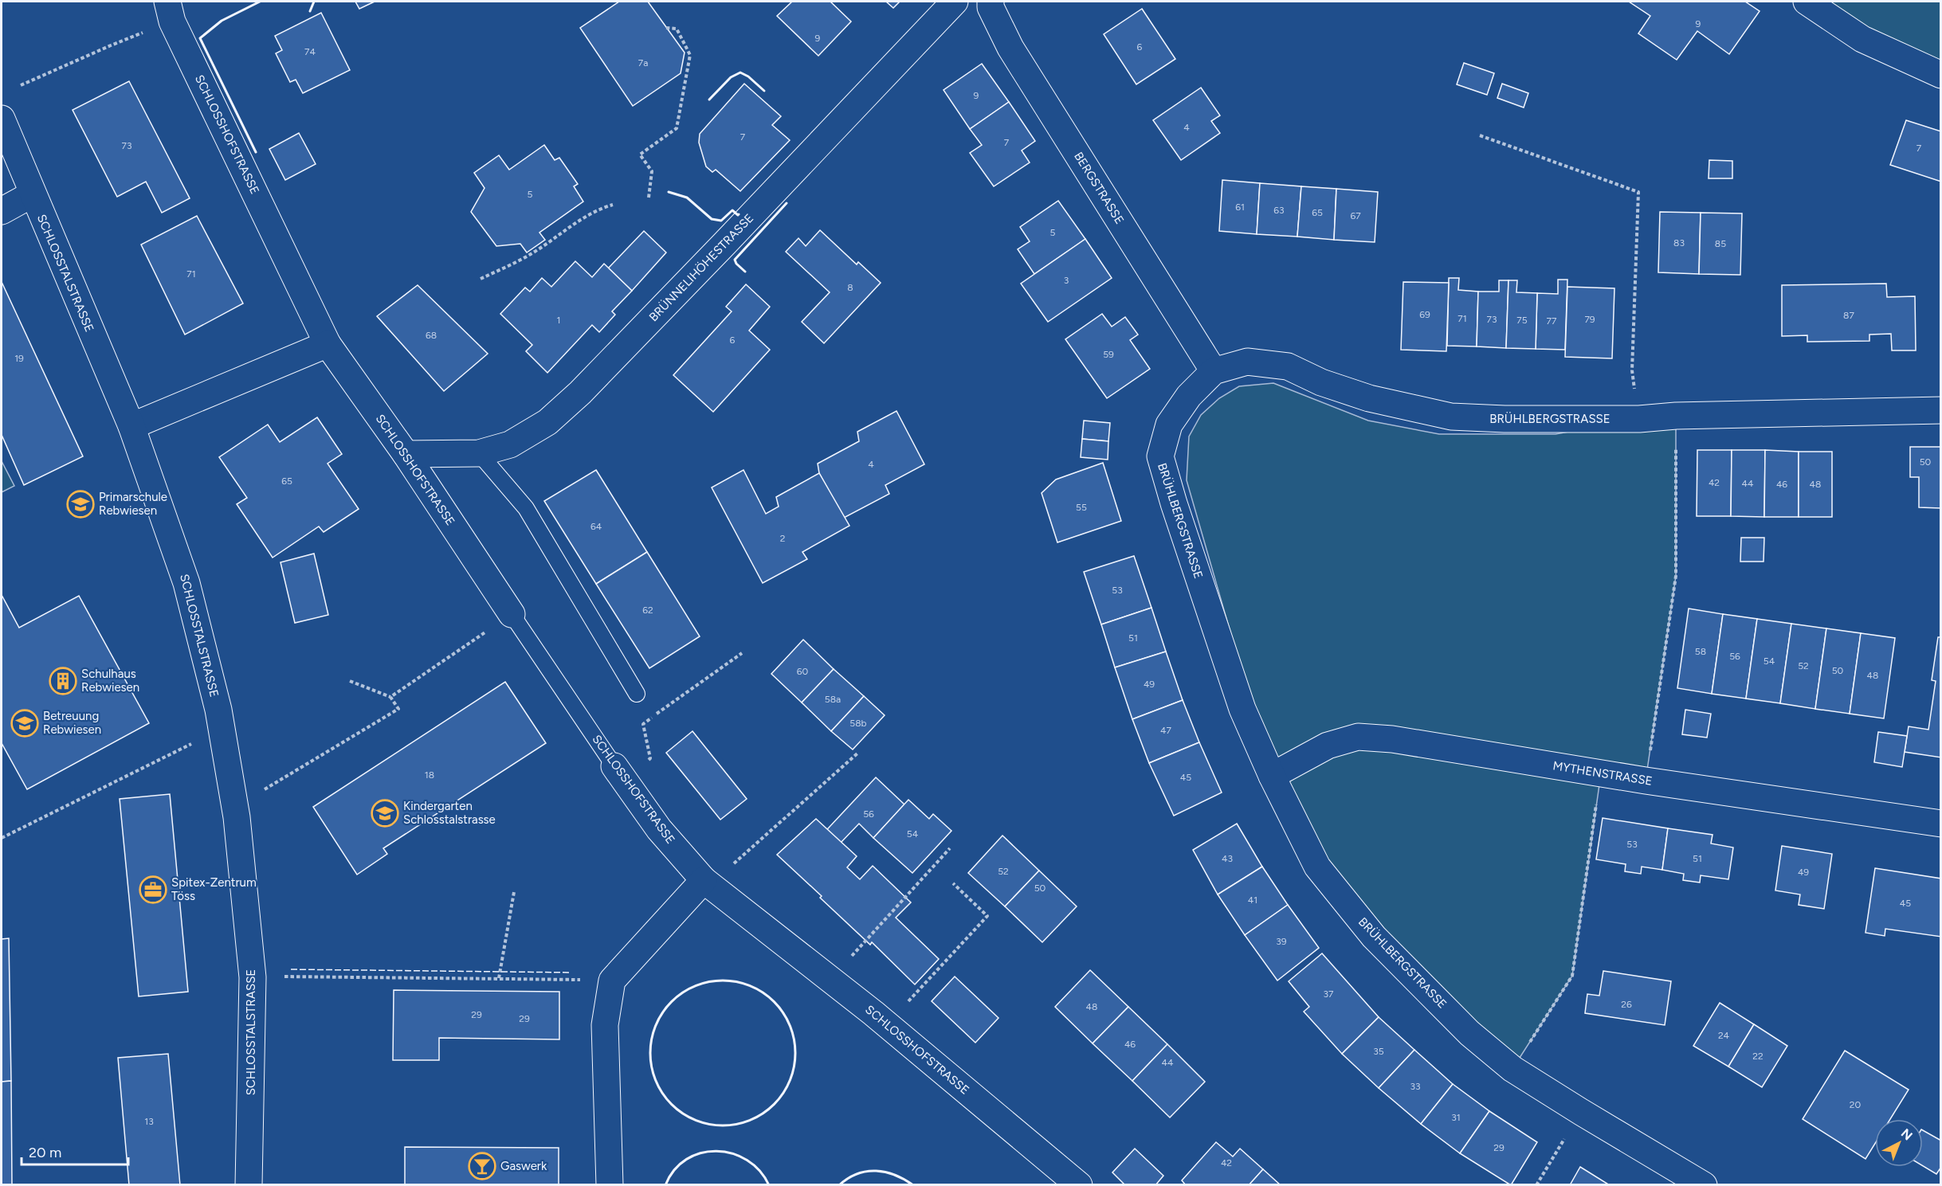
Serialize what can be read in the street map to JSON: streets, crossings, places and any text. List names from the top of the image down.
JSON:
{
  "streets": {
    "street": [
      "SCHLOSSHOFSTRASSE",
      "BERGSTRASSE",
      "BRÜNNELIHÖHESTRASSE",
      "SCHLOSSTALSTRASSE",
      "BRÜHLBERGSTRASSE",
      "MYTHENSTRASSE"
    ]
  },
  "crossings": [
    ["SCHLOSSHOFSTRASSE", "BRÜNNELIHÖHESTRASSE"],
    ["BERGSTRASSE", "BRÜHLBERGSTRASSE"],
    ["BRÜHLBERGSTRASSE", "MYTHENSTRASSE"]
  ],
  "places": {
    "school or university": ["Primarschule Rebwiesen", "Betreuung Rebwiesen", "Kindergarten Schlosstalstrasse"],
    "building": ["Schulhaus Rebwiesen"],
    "office": ["Spitex-Zentrum Töss"],
    "bar": ["Gaswerk"]
  },
  "house_numbers": [
    "9",
    "9",
    "6",
    "74",
    "7a",
    "9",
    "4",
    "7",
    "7",
    "73",
    "7",
    "5",
    "61",
    "63",
    "65",
    "67",
    "5",
    "83",
    "85",
    "71",
    "3",
    "8",
    "69",
    "87",
    "71",
    "73",
    "79",
    "1",
    "75",
    "77",
    "68",
    "6",
    "59",
    "19",
    "50",
    "4",
    "65",
    "42",
    "44",
    "46",
    "48",
    "55",
    "64",
    "2",
    "53",
    "62",
    "51",
    "58",
    "56",
    "54",
    "52",
    "50",
    "60",
    "48",
    "49",
    "58a",
    "58b",
    "47",
    "18",
    "45",
    "56",
    "54",
    "53",
    "43",
    "51",
    "52",
    "49",
    "50",
    "41",
    "45",
    "39",
    "37",
    "26",
    "48",
    "29",
    "29",
    "24",
    "46",
    "35",
    "22",
    "44",
    "33",
    "20",
    "31",
    "13",
    "29",
    "42"
  ],
  "scale_bar": "20 m",
  "north": "top right"
}
